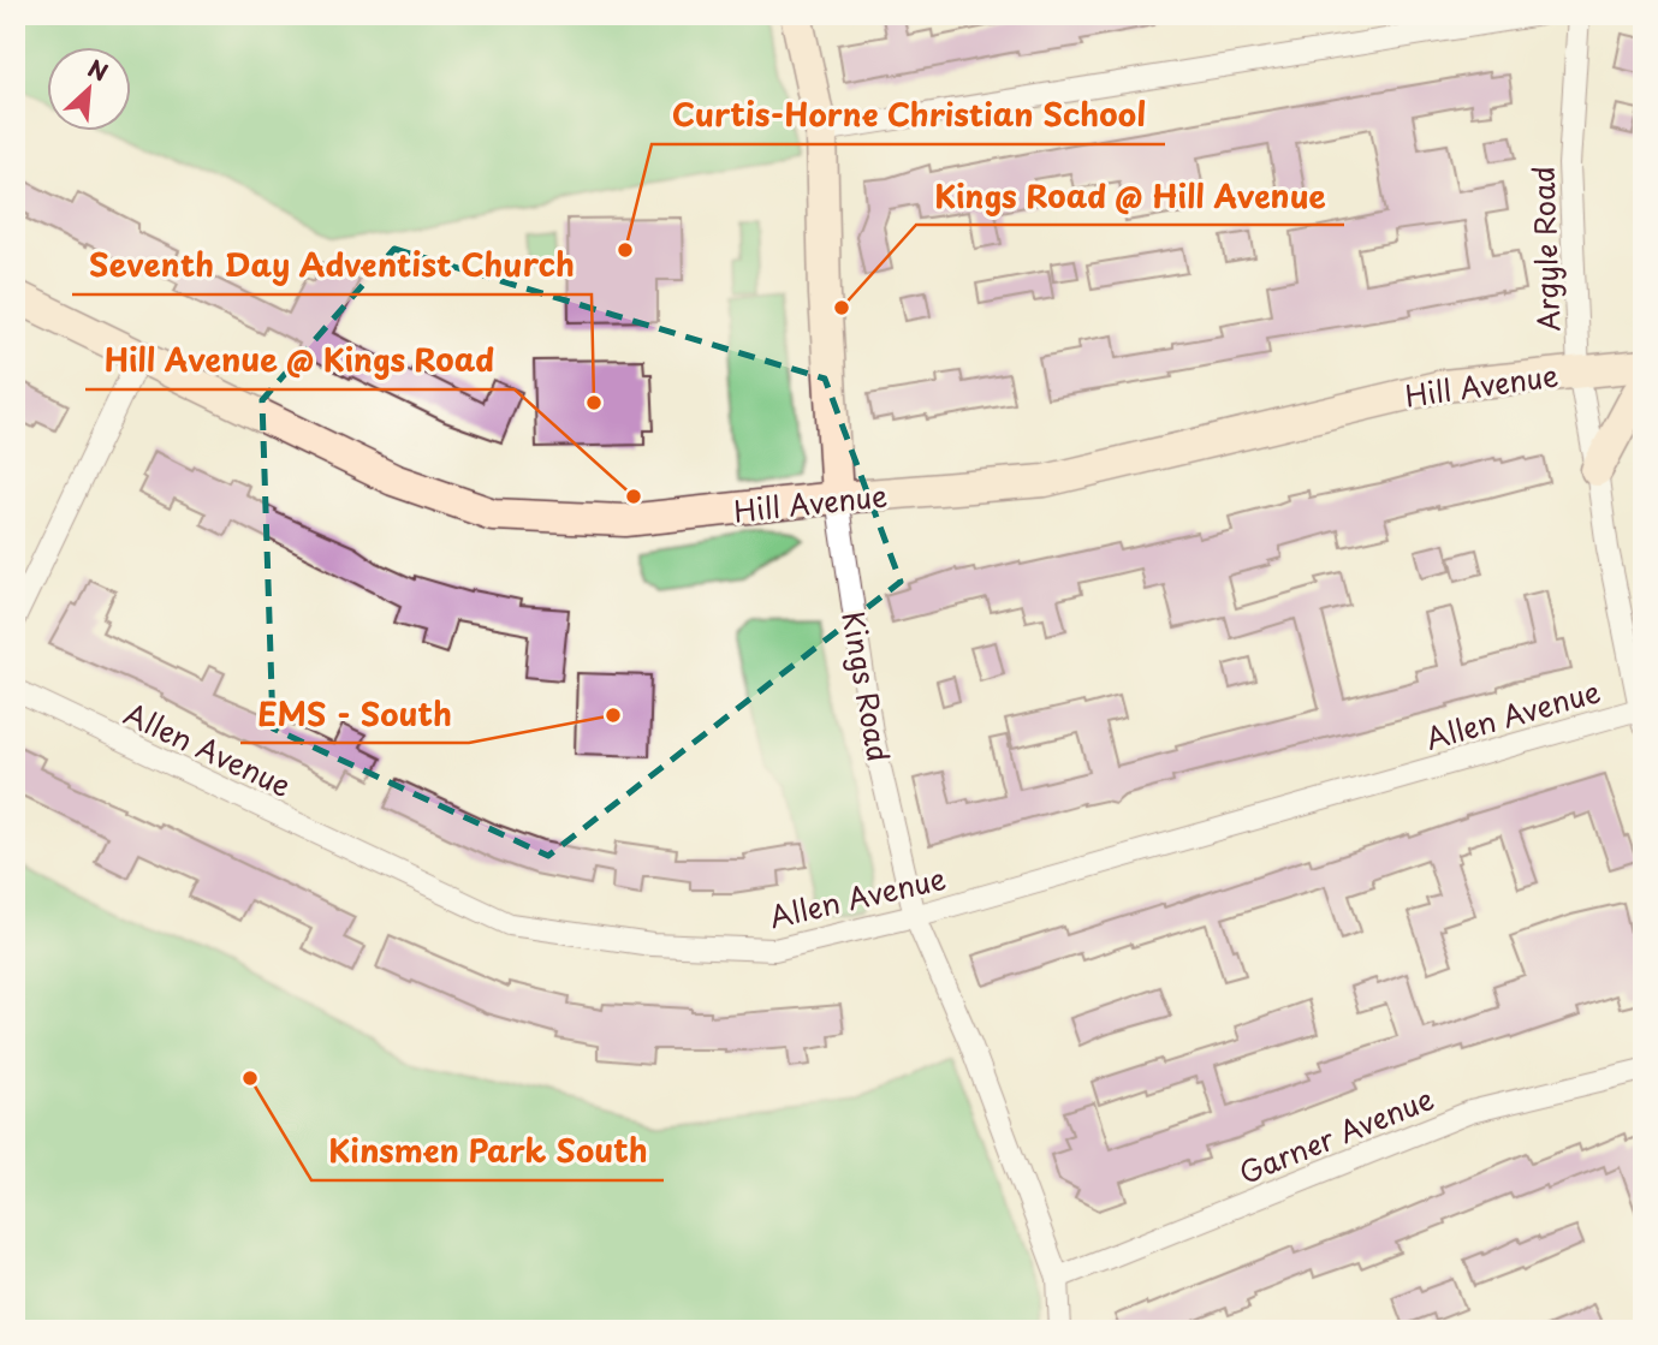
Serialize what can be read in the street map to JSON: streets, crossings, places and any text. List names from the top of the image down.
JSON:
{
  "streets": {
    "street": [
      "Argyle Road",
      "Hill Avenue",
      "Kings Road",
      "Allen Avenue",
      "Garner Avenue"
    ]
  },
  "crossings": [
    ["Argyle Road", "Hill Avenue"],
    ["Argyle Road", "Allen Avenue"],
    ["Hill Avenue", "Kings Road"],
    ["Kings Road", "Allen Avenue"],
    ["Kings Road", "Garner Avenue"]
  ],
  "places": [
    "Curtis-Horne Christian School",
    "Kings Road @ Hill Avenue",
    "Seventh Day Adventist Church",
    "Hill Avenue @ Kings Road",
    "EMS - South",
    "Kinsmen Park South"
  ],
  "north": "top right"
}
